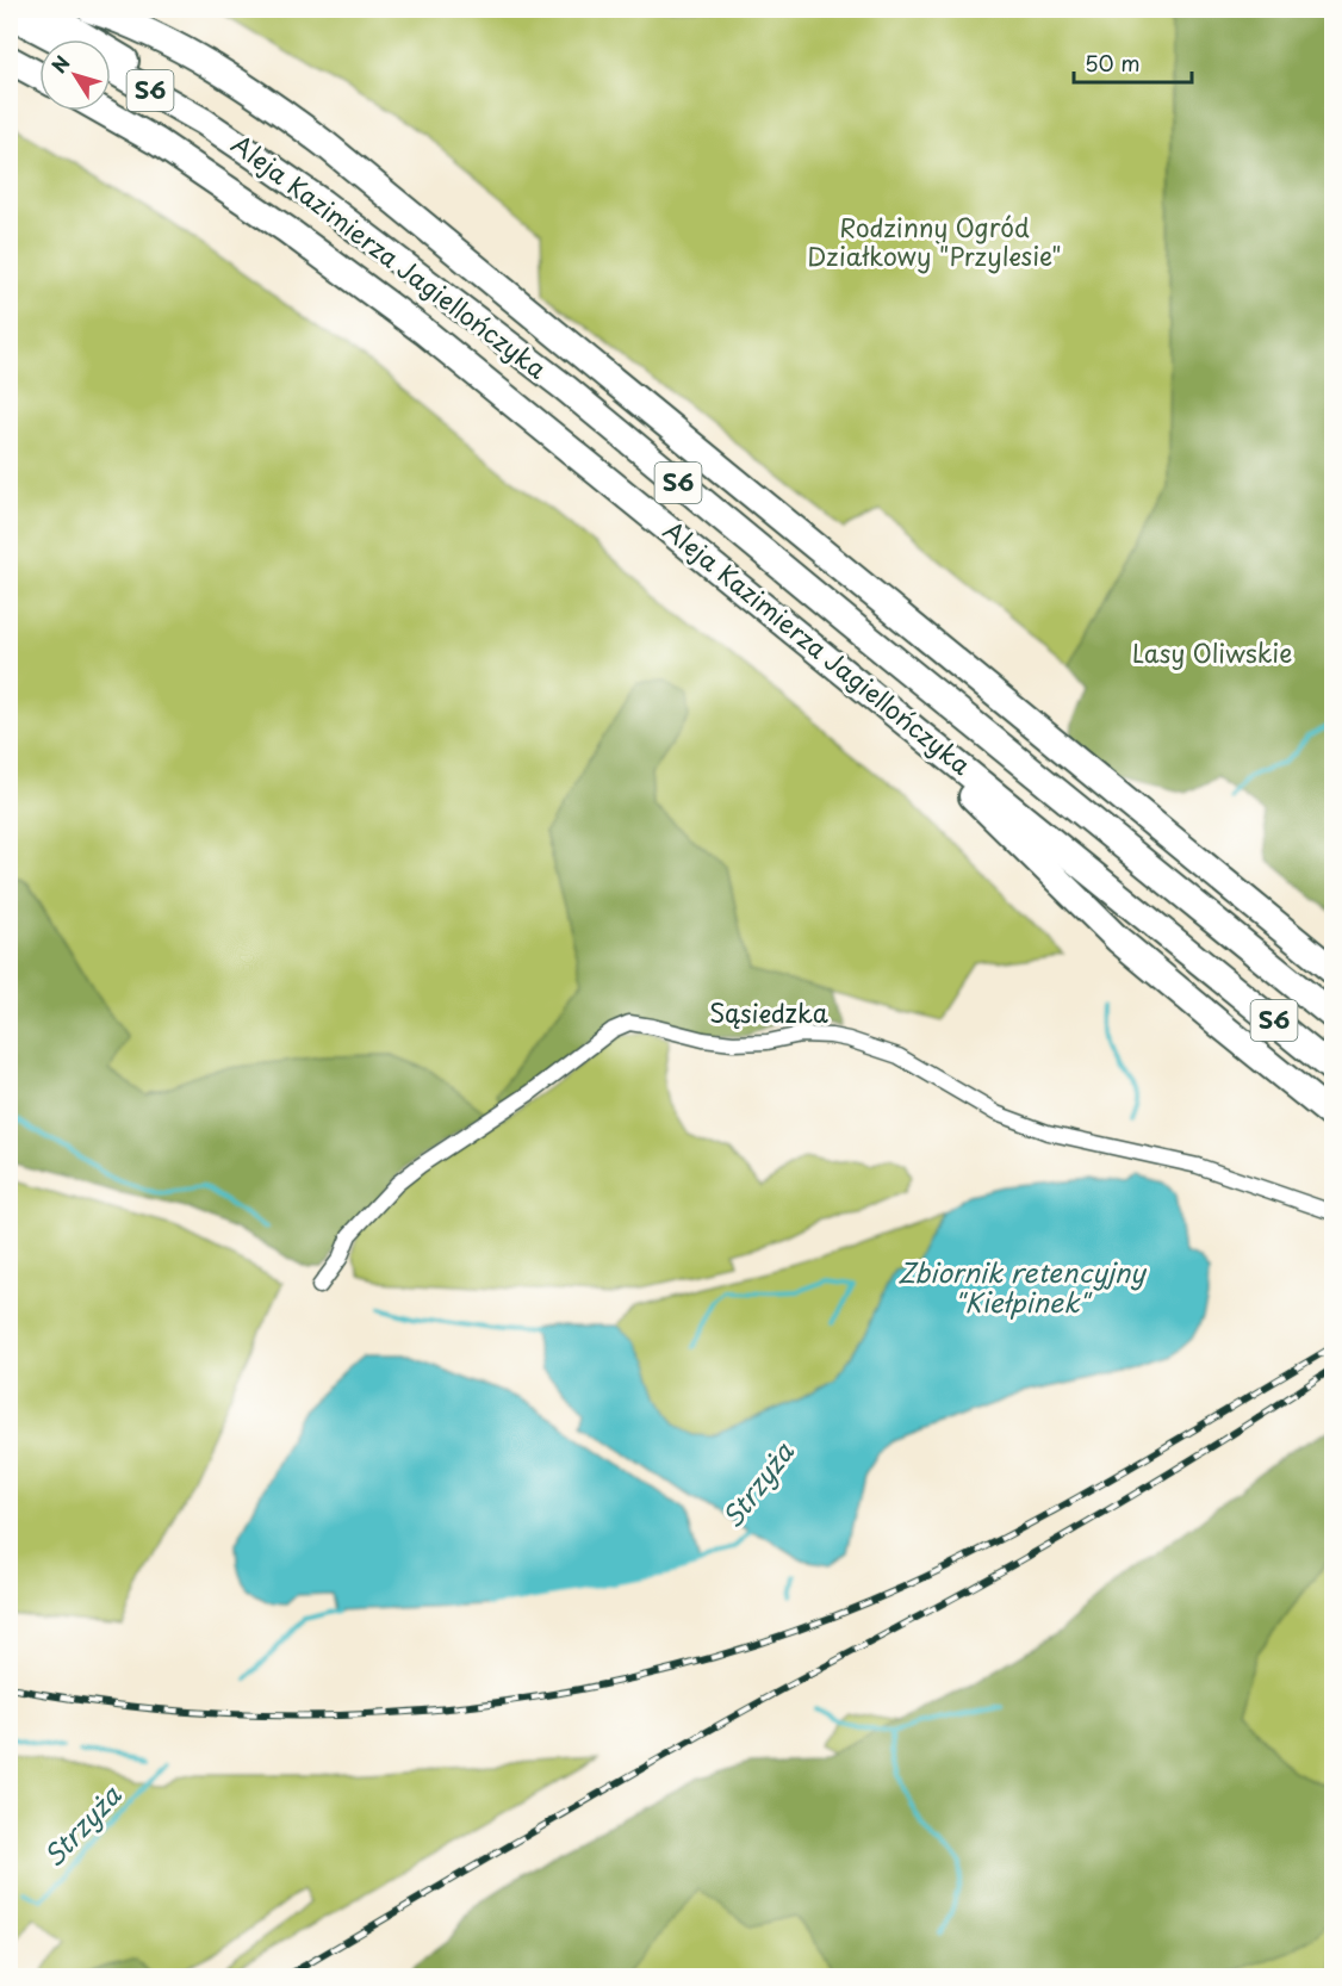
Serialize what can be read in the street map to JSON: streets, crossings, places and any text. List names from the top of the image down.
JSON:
{
  "streets": {
    "highway": ["S6", "Aleja Kazimierza Jagiellończyka"],
    "street": ["Sąsiedzka"]
  },
  "water": ["Zbiornik retencyjny \"Kiełpinek\"", "Strzyża"],
  "parks": ["Rodzinny Ogród Działkowy \"Przylesie\"", "Lasy Oliwskie"],
  "scale_bar": "50 m",
  "north": "top left"
}
